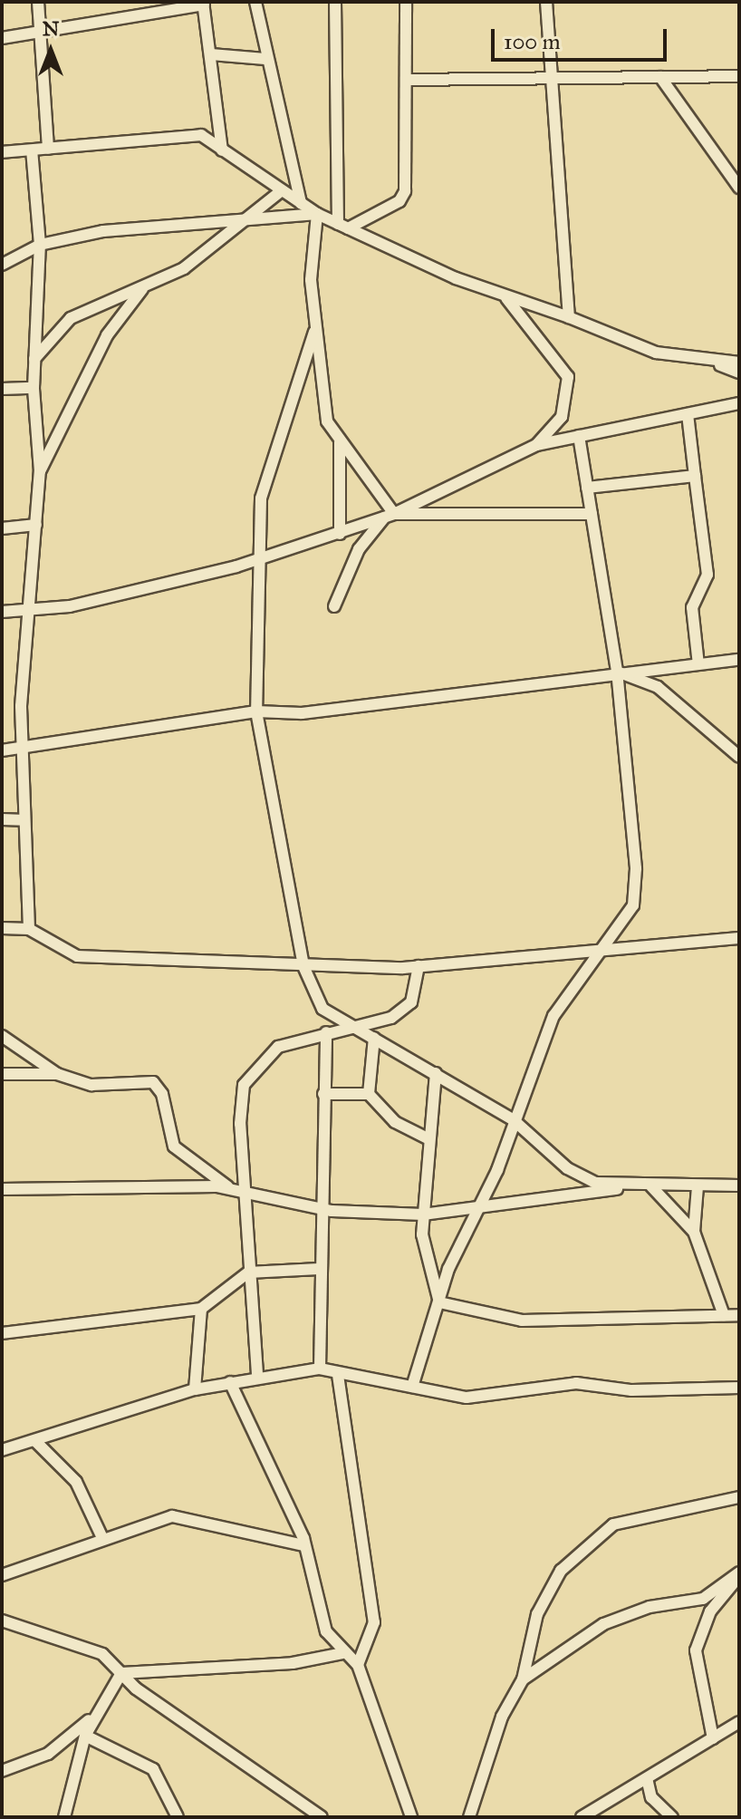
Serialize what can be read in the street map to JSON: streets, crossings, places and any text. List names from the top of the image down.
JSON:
{
  "scale_bar": "100 m",
  "north": "top"
}
